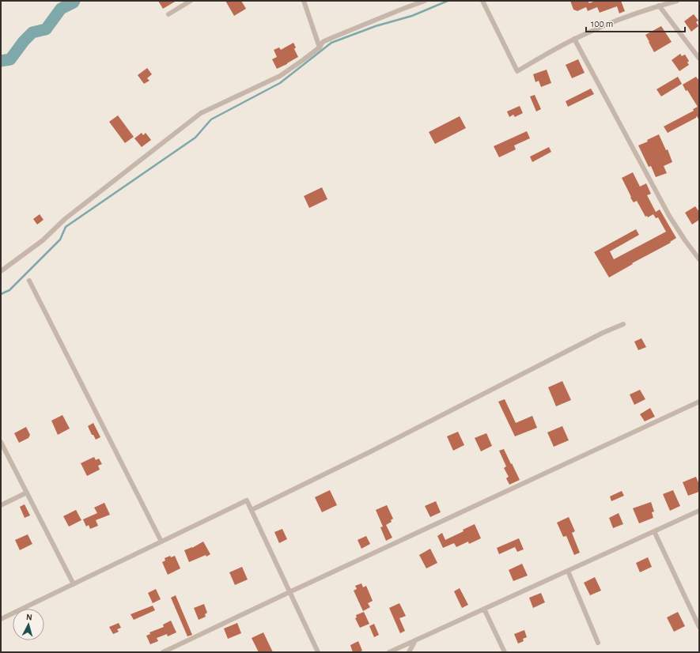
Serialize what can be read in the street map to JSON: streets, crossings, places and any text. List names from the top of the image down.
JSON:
{
  "scale_bar": "100 m",
  "north": "top"
}
